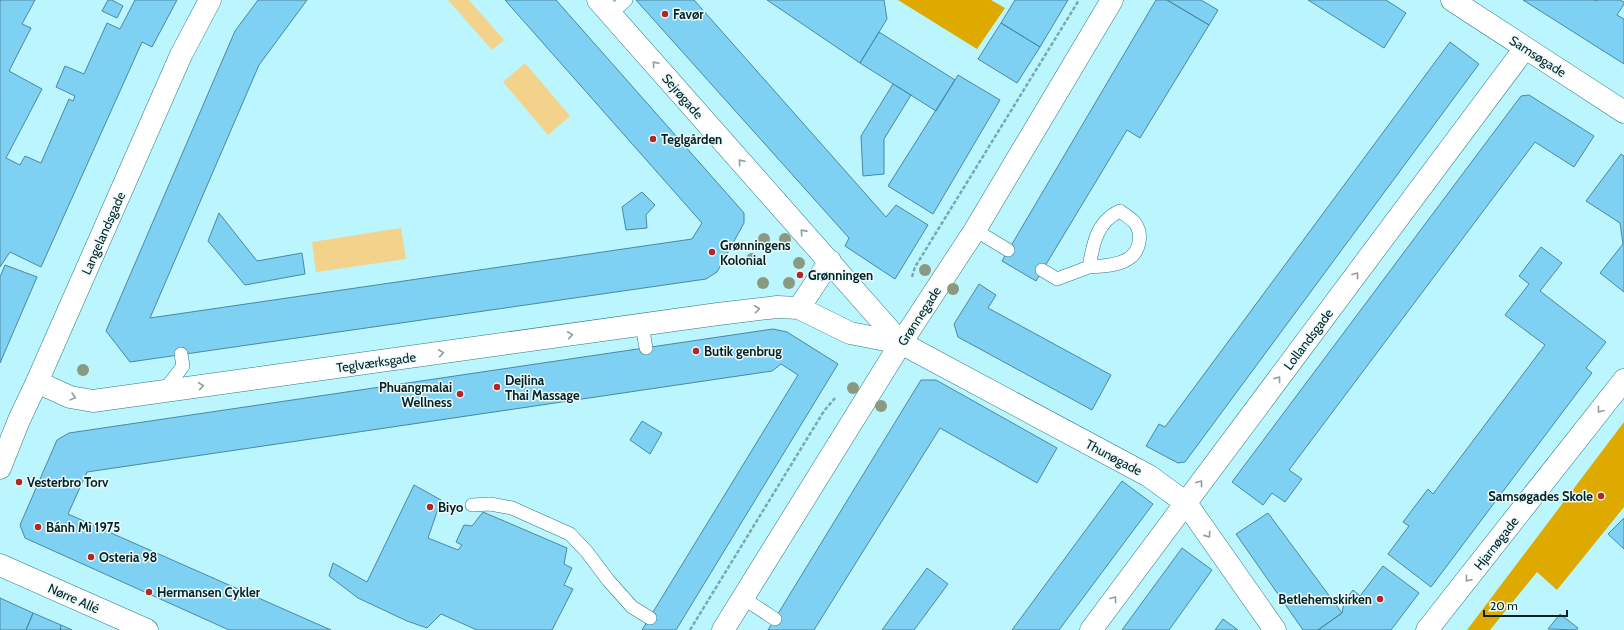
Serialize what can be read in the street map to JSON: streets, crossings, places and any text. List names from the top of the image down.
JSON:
{
  "streets": {
    "street": [
      "Samsøgade",
      "Sejrøgade",
      "Langelandsgade",
      "Grønnegade",
      "Lollandsgade",
      "Teglværksgade",
      "Thunøgade",
      "Hjarnøgade",
      "Nørre Allé"
    ]
  },
  "crossings": [
    ["Samsøgade", "Lollandsgade"],
    ["Langelandsgade", "Teglværksgade"],
    ["Grønnegade", "Thunøgade"],
    ["Lollandsgade", "Thunøgade"]
  ],
  "one_way": [
    "Sejrøgade",
    "Lollandsgade",
    "Teglværksgade",
    "Hjarnøgade"
  ],
  "places": [
    "Favør",
    "Teglgården",
    "Grønningens Kolonial",
    "Grønningen",
    "Butik genbrug",
    "Dejlina Thai Massage",
    "Phuangmalai Wellness",
    "Vesterbro Torv",
    "Samsøgades Skole",
    "Biyo",
    "Bánh Mì 1975",
    "Osteria 98",
    "Hermansen Cykler",
    "Betlehemskirken"
  ],
  "scale_bar": "20 m"
}
